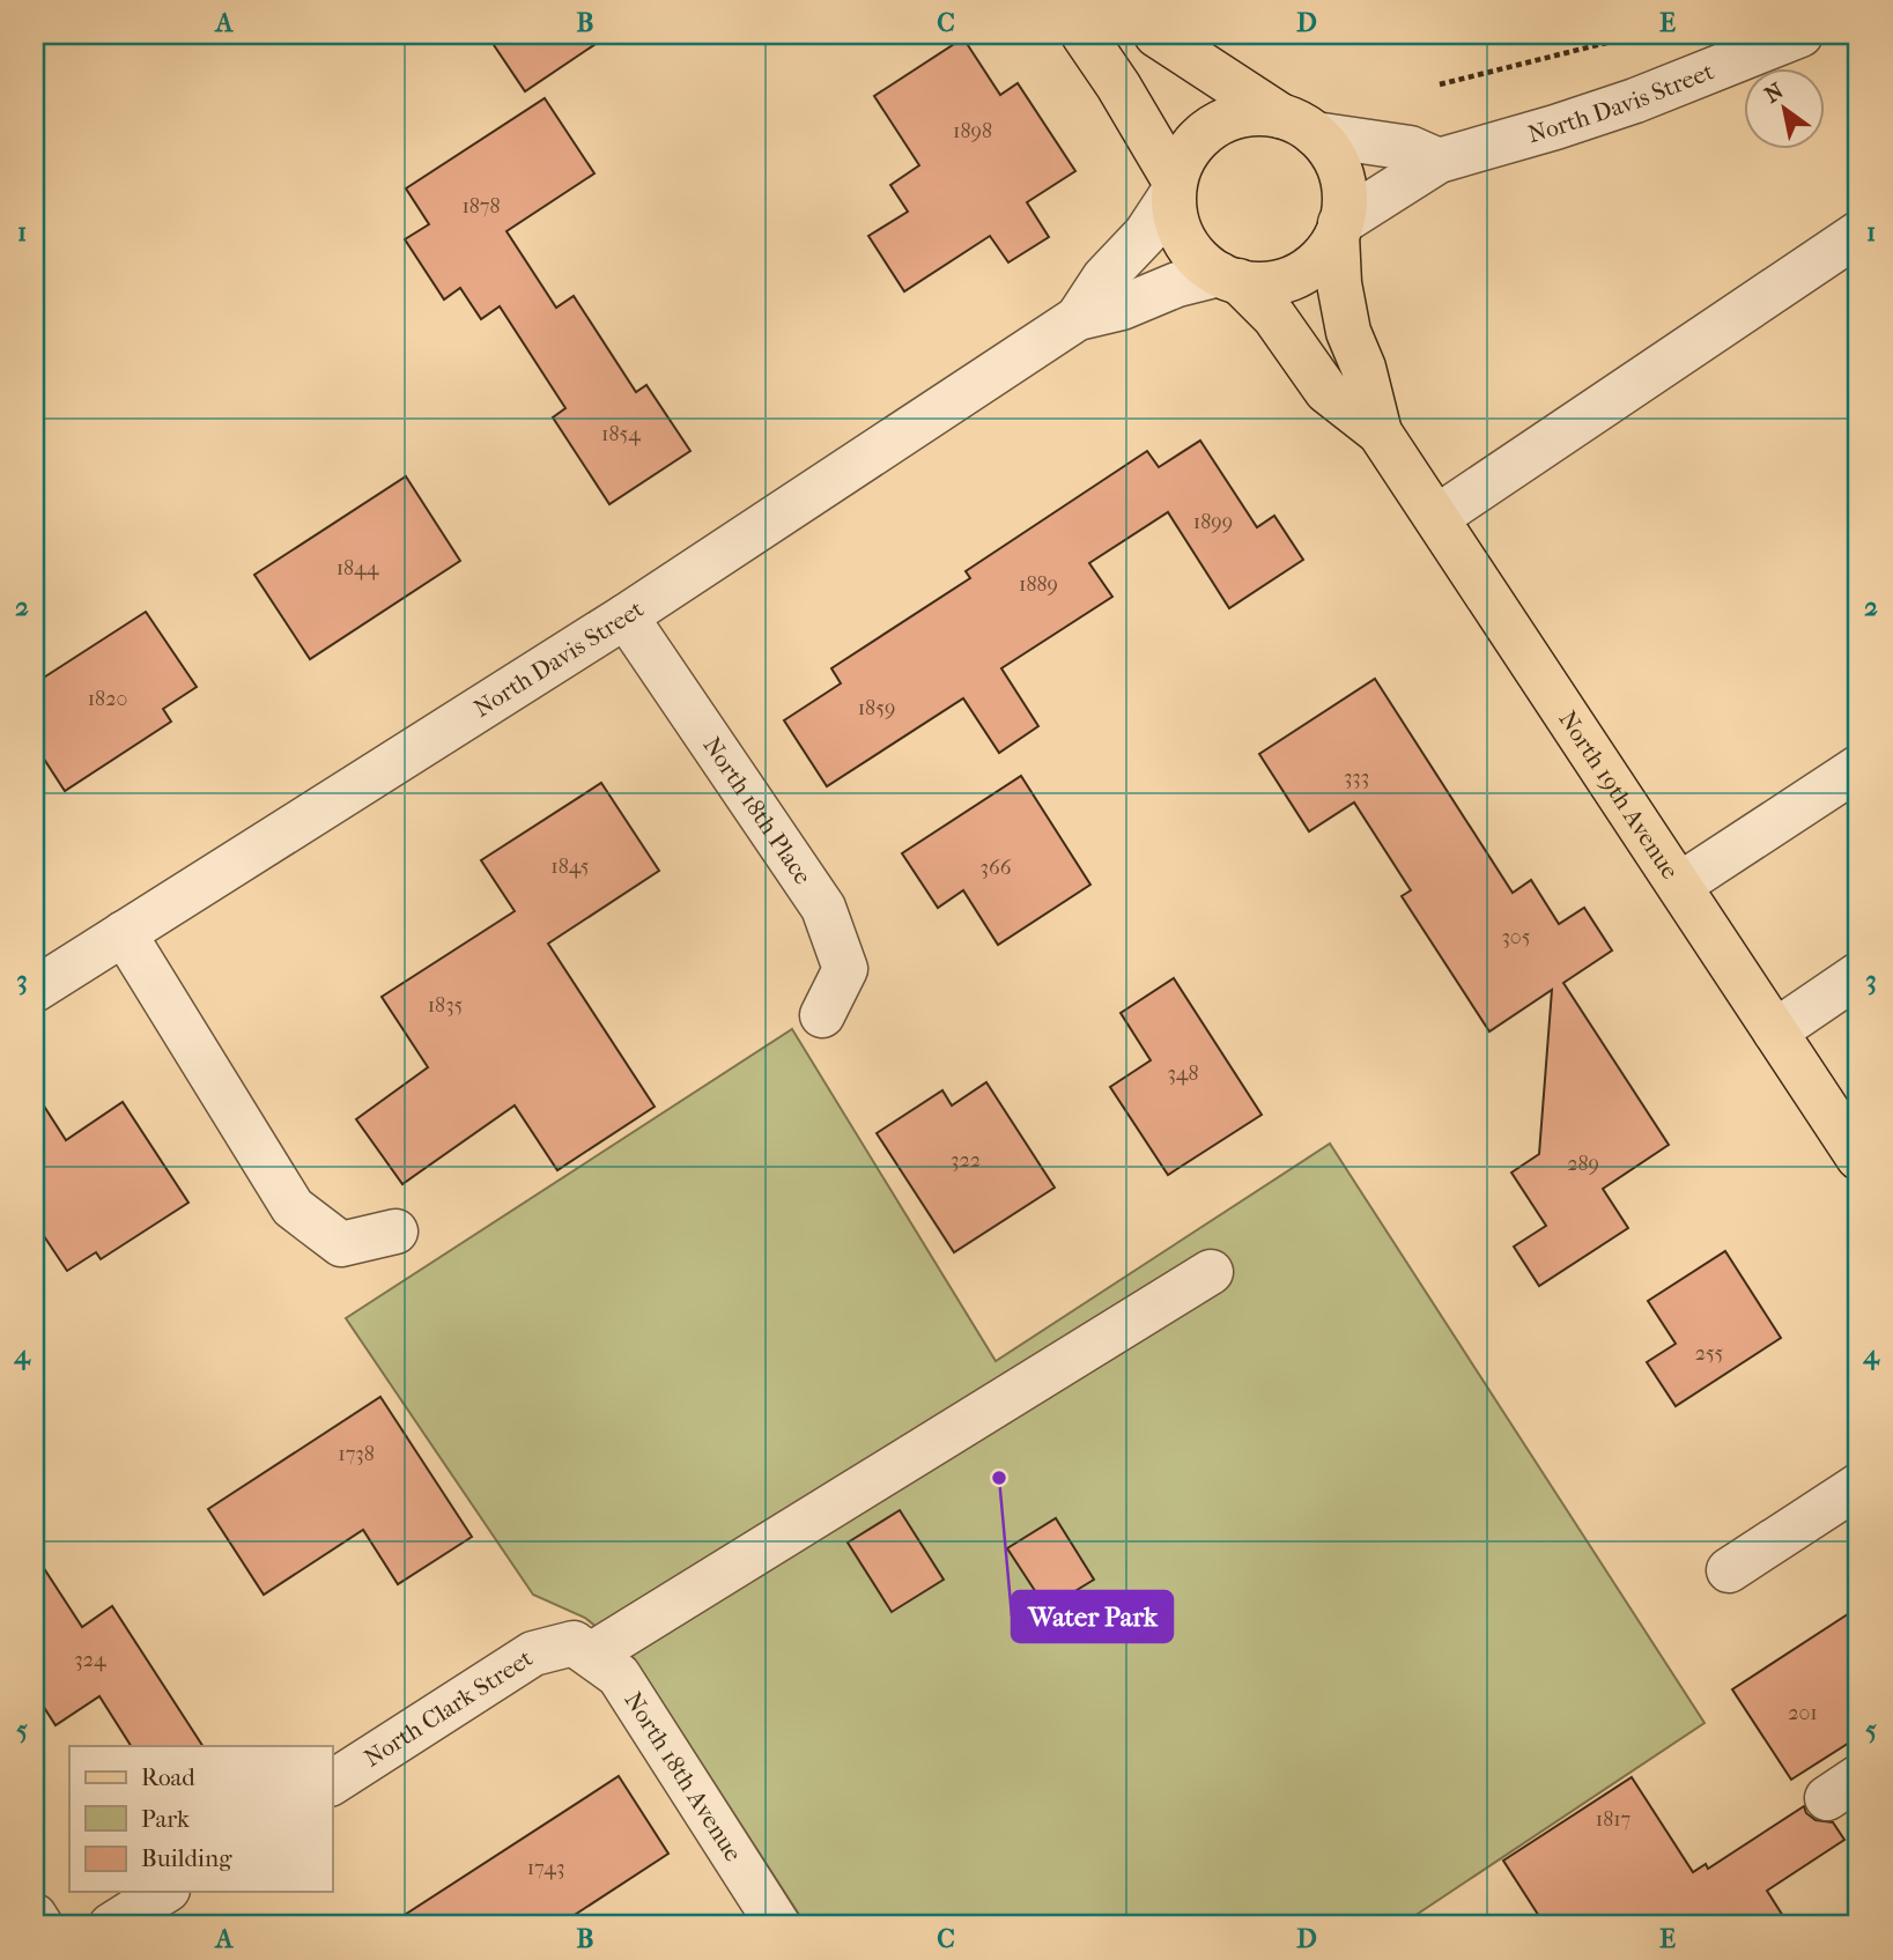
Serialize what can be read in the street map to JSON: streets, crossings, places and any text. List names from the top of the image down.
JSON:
{
  "streets": {
    "main road": ["North 19th Avenue"],
    "street": [
      "North Davis Street",
      "North 18th Place",
      "North Clark Street",
      "North 18th Avenue"
    ]
  },
  "crossings": [
    ["North Davis Street", "North 19th Avenue"],
    ["North Davis Street", "North 18th Place"],
    ["North Clark Street", "North 18th Avenue"]
  ],
  "places": ["Water Park"],
  "house_numbers": [
    "1898",
    "1878",
    "1854",
    "1899",
    "1844",
    "1889",
    "1820",
    "1859",
    "333",
    "1845",
    "366",
    "305",
    "1835",
    "348",
    "322",
    "289",
    "255",
    "1738",
    "324",
    "201",
    "1817",
    "1743"
  ],
  "legend": ["Road", "Park", "Building"],
  "north": "top left",
  "grid": {
    "columns": [
      "A",
      "B",
      "C",
      "D",
      "E"
    ],
    "rows": [
      "1",
      "2",
      "3",
      "4",
      "5"
    ]
  }
}
